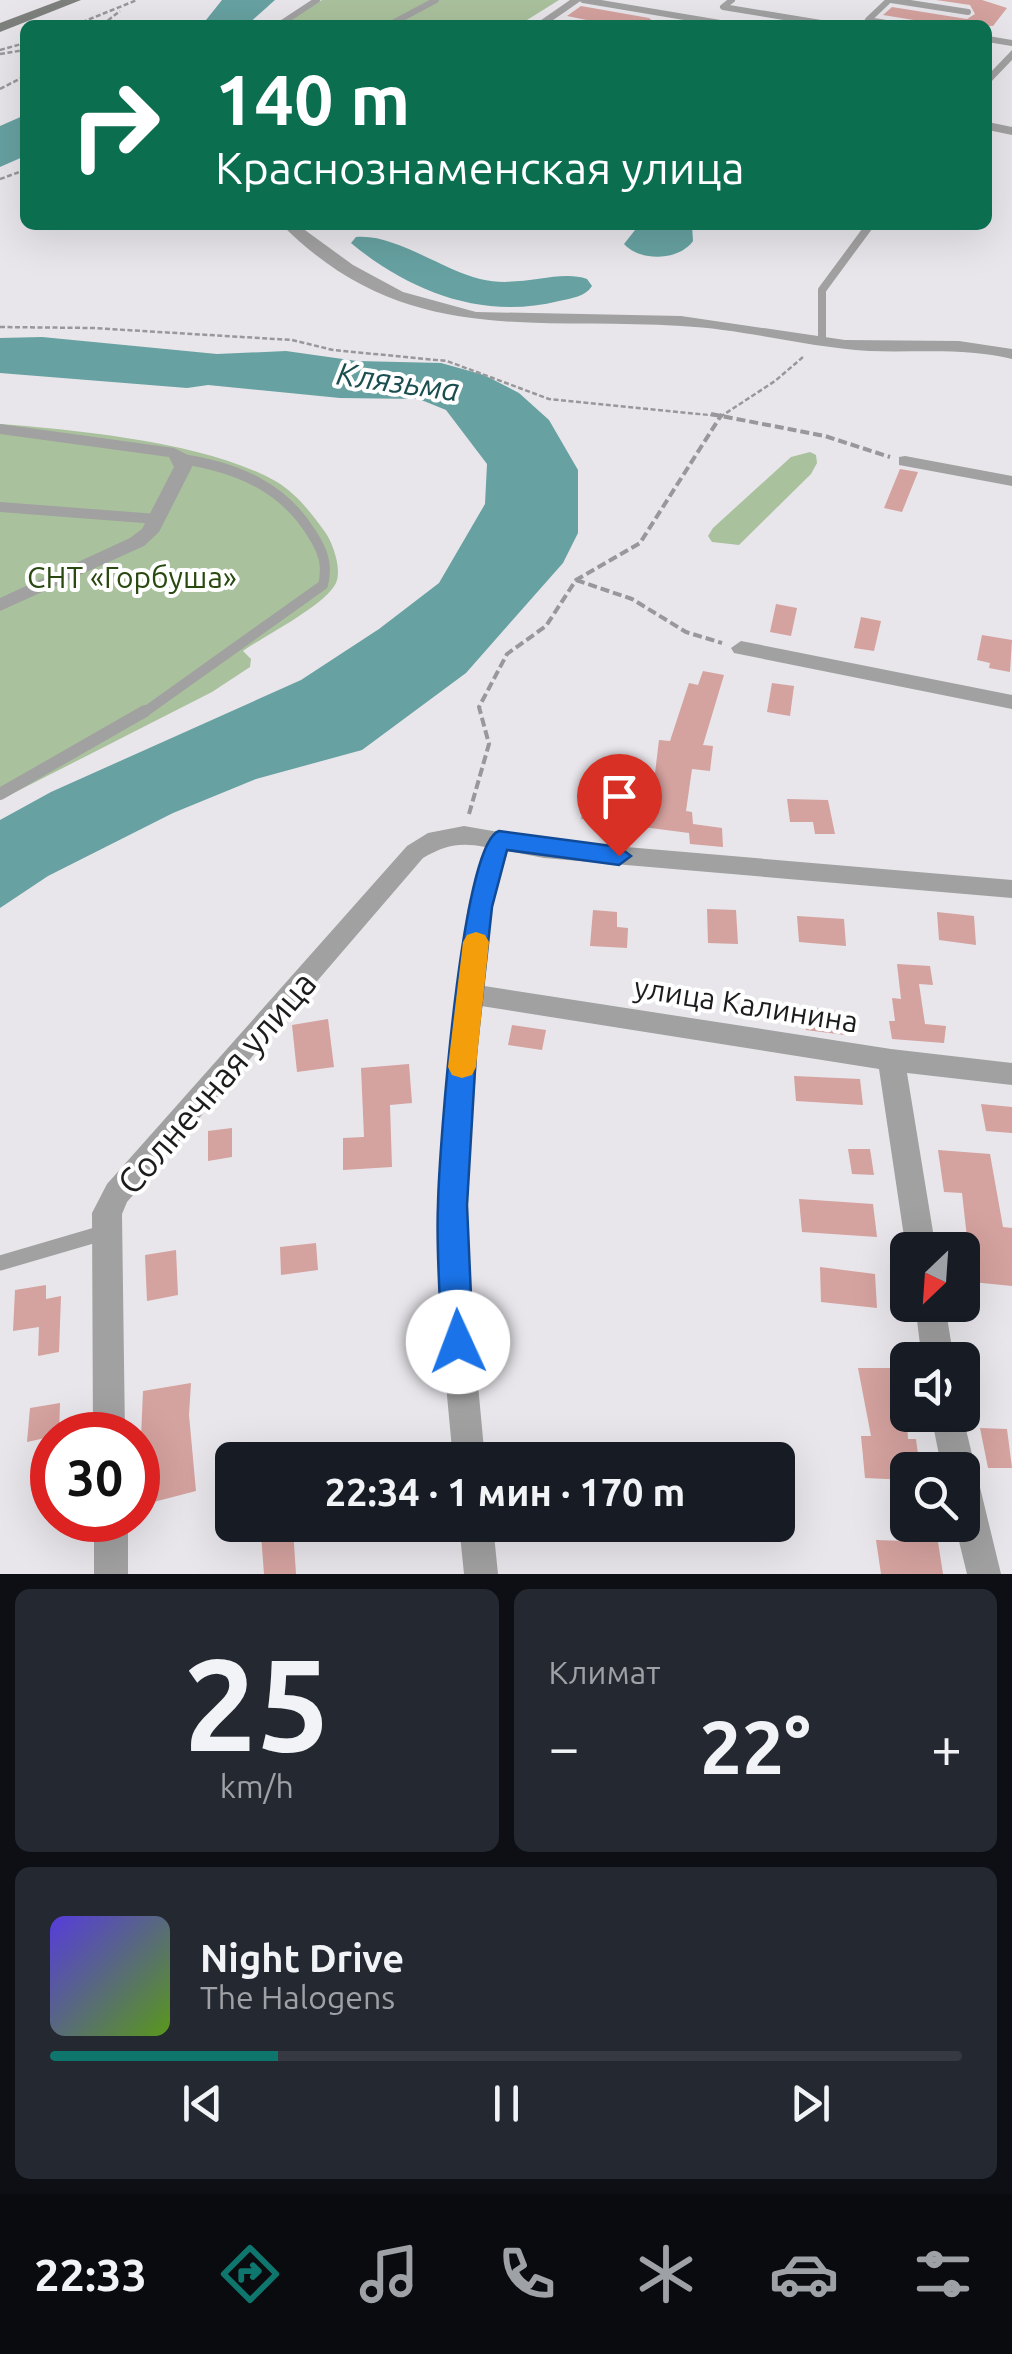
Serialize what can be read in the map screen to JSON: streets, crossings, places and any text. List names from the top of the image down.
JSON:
{
  "streets": {
    "street": ["улица Калинина", "Солнечная улица"]
  },
  "water": ["Клязьма"],
  "parks": ["СНТ «Горбуша»"],
  "north": "bottom left",
  "page": {
    "turn": ["140 m", "Краснознаменская улица"],
    "limit": "30",
    "trip": "22:34 · 1 мин · 170 m",
    "tile": [
      ["25", "km/h"],
      "Климат"
    ],
    "heat": ["−", "22°", "+"],
    "song": ["Night Drive", "The Halogens"],
    "tabs": "22:33"
  }
}
